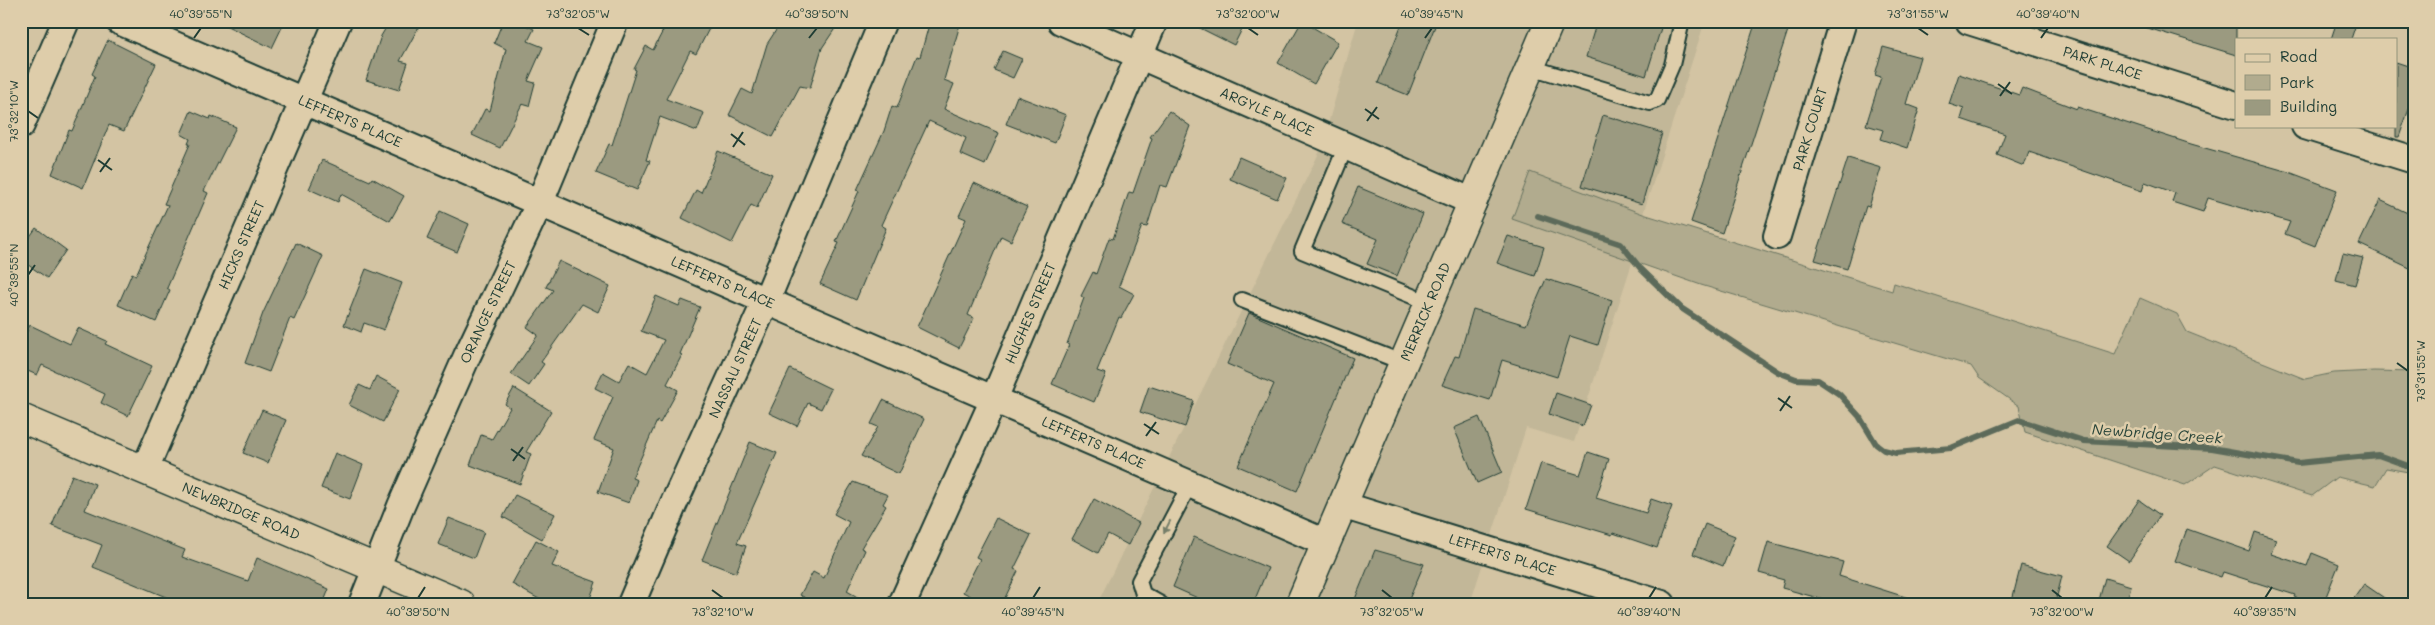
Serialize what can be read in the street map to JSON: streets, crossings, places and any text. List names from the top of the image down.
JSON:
{
  "streets": {
    "main road": ["MERRICK ROAD", "NEWBRIDGE ROAD"],
    "street": [
      "PARK PLACE",
      "ARGYLE PLACE",
      "LEFFERTS PLACE",
      "PARK COURT",
      "HICKS STREET",
      "ORANGE STREET",
      "HUGHES STREET",
      "NASSAU STREET"
    ]
  },
  "crossings": [
    ["ARGYLE PLACE", "MERRICK ROAD"],
    ["ARGYLE PLACE", "HUGHES STREET"],
    ["LEFFERTS PLACE", "HICKS STREET"],
    ["LEFFERTS PLACE", "ORANGE STREET"],
    ["LEFFERTS PLACE", "MERRICK ROAD"],
    ["LEFFERTS PLACE", "HUGHES STREET"],
    ["LEFFERTS PLACE", "NASSAU STREET"],
    ["HICKS STREET", "NEWBRIDGE ROAD"],
    ["ORANGE STREET", "NEWBRIDGE ROAD"]
  ],
  "water": ["Newbridge Creek"],
  "legend": ["Road", "Park", "Building"],
  "coordinates": [
    "40°39'55\"N",
    "73°32'05\"W",
    "40°39'50\"N",
    "73°32'00\"W",
    "40°39'45\"N",
    "73°31'55\"W",
    "40°39'40\"N",
    "73°32'10\"W",
    "40°39'35\"N"
  ]
}
